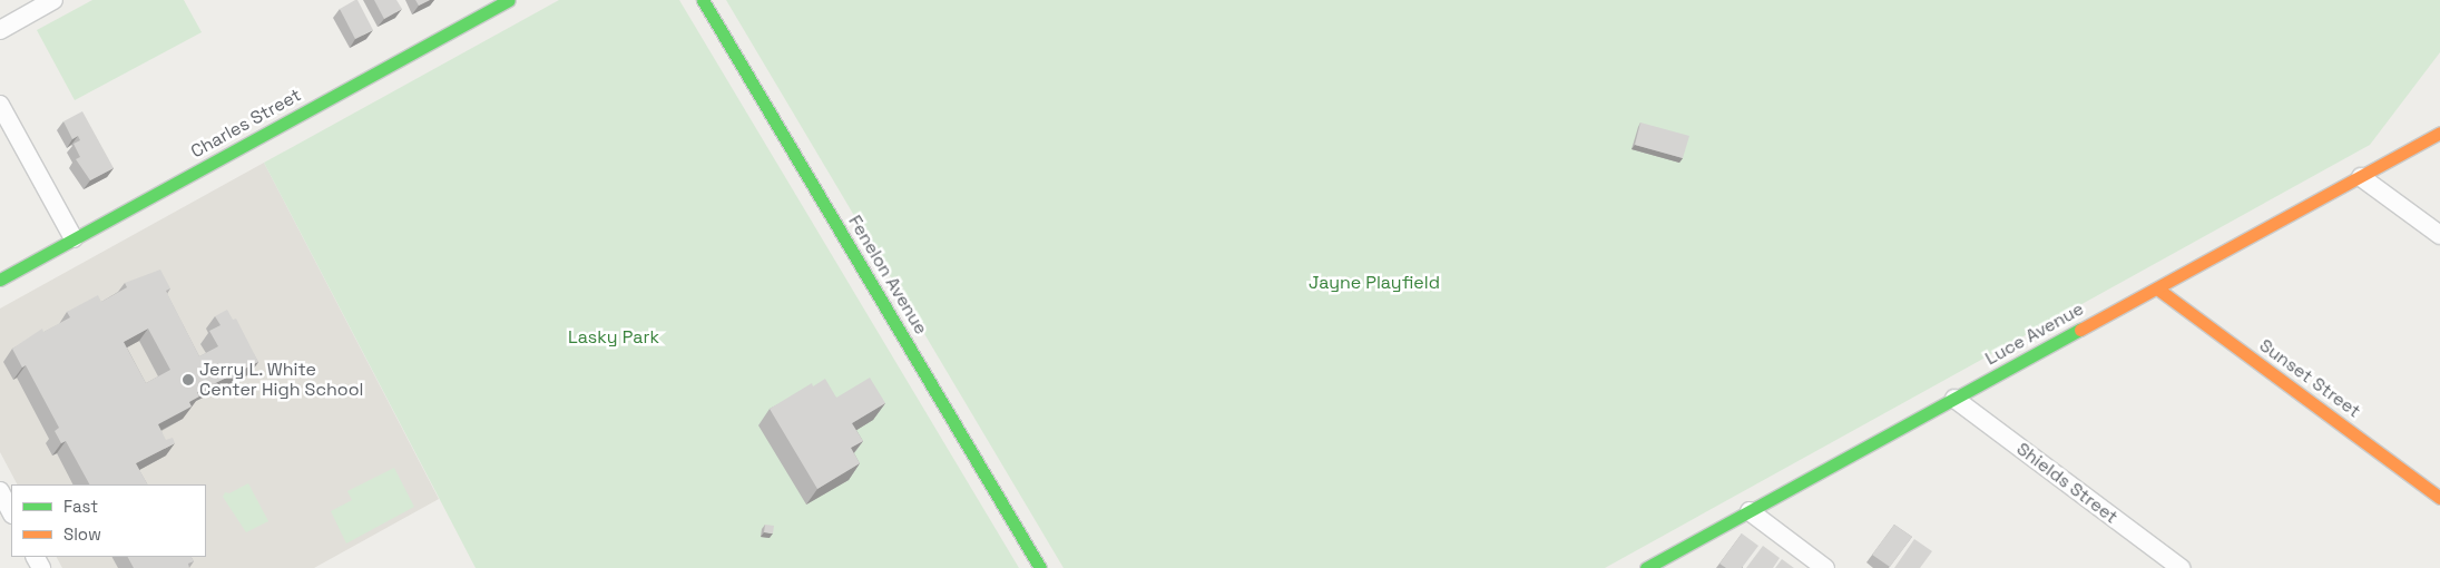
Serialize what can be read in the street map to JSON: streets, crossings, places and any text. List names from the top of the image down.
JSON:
{
  "streets": {
    "street": [
      "Charles Street",
      "Fenelon Avenue",
      "Luce Avenue",
      "Sunset Street",
      "Shields Street"
    ]
  },
  "crossings": [
    ["Luce Avenue", "Sunset Street"],
    ["Luce Avenue", "Shields Street"]
  ],
  "parks": ["Jayne Playfield", "Lasky Park"],
  "places": ["Jerry L. White Center High School"],
  "legend": ["Fast", "Slow"]
}
